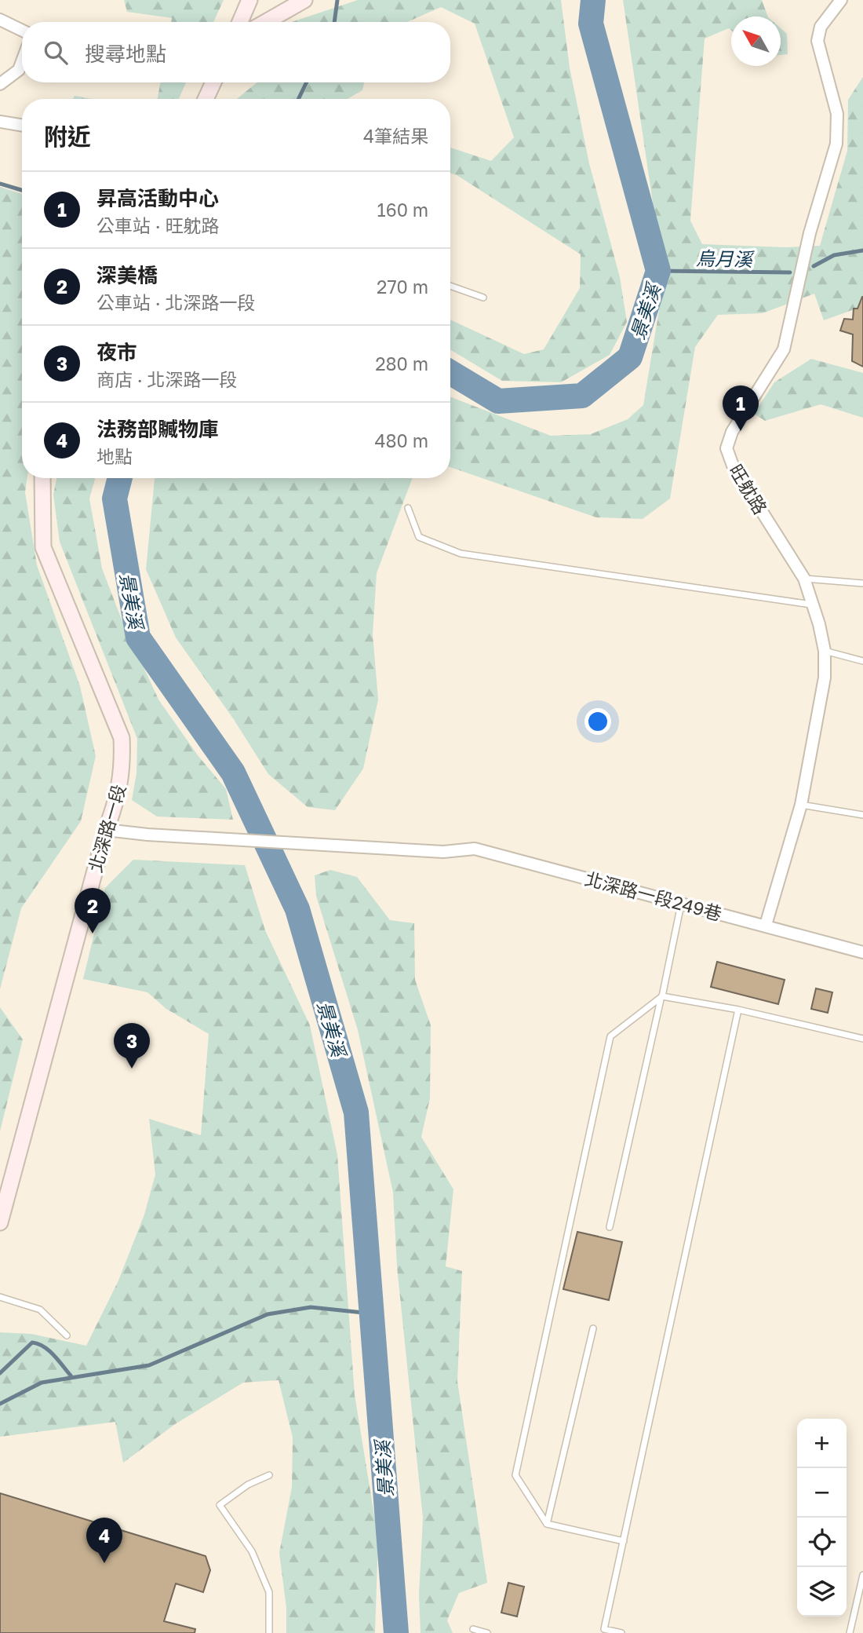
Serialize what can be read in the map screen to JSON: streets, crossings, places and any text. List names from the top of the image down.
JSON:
{
  "streets": {
    "main road": ["北深路一段"],
    "street": ["旺躭路", "北深路一段249巷"]
  },
  "crossings": [
    ["旺躭路", "北深路一段249巷"],
    ["北深路一段", "北深路一段249巷"]
  ],
  "water": ["烏月溪", "景美溪"],
  "north": "top left",
  "page": {
    "search": "搜尋地點",
    "heading": ["附近", "4筆結果"],
    "list": [
      {
        "mark": "1",
        "name": "昇高活動中心",
        "note": "公車站 · 旺躭路",
        "value": "160 m"
      },
      {
        "mark": "2",
        "name": "深美橋",
        "note": "公車站 · 北深路一段",
        "value": "270 m"
      },
      {
        "mark": "3",
        "name": "夜市",
        "note": "商店 · 北深路一段",
        "value": "280 m"
      },
      {
        "mark": "4",
        "name": "法務部贓物庫",
        "note": "地點",
        "value": "480 m"
      }
    ],
    "pins": [
      "1",
      "2",
      "3",
      "4"
    ],
    "map_buttons": ["+", "−"]
  }
}
